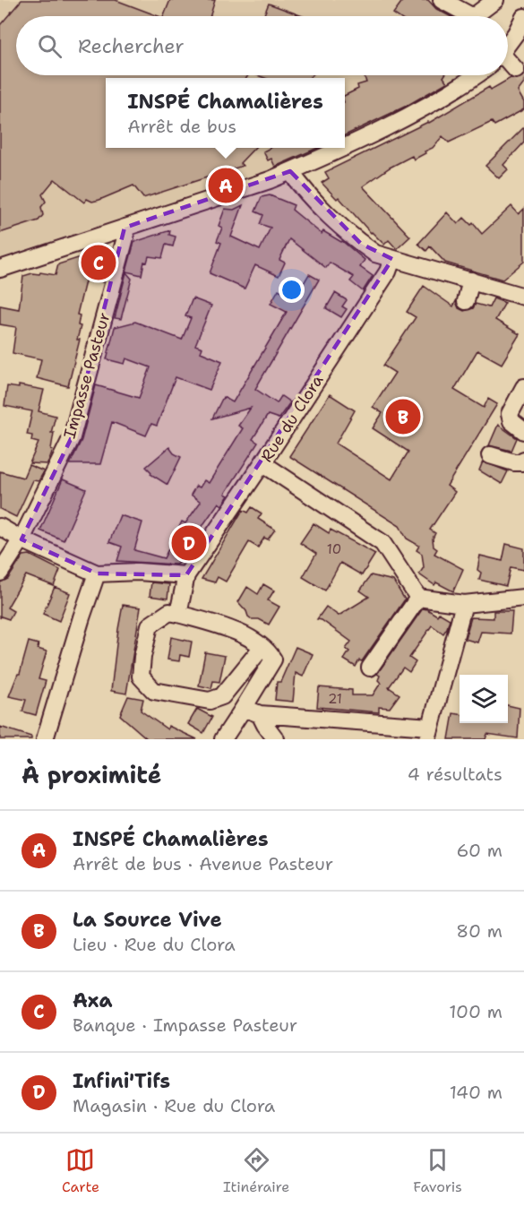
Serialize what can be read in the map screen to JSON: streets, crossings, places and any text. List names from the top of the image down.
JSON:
{
  "streets": {
    "street": ["Impasse Pasteur", "Rue du Clora"]
  },
  "house_numbers": ["10", "21"],
  "page": {
    "search": "Rechercher",
    "popup": ["INSPÉ Chamalières", "Arrêt de bus"],
    "pins": [
      "A",
      "C",
      "B",
      "D"
    ],
    "heading": ["À proximité", "4 résultats"],
    "list": [
      {
        "mark": "A",
        "name": "INSPÉ Chamalières",
        "note": "Arrêt de bus · Avenue Pasteur",
        "value": "60 m"
      },
      {
        "mark": "B",
        "name": "La Source Vive",
        "note": "Lieu · Rue du Clora",
        "value": "80 m"
      },
      {
        "mark": "C",
        "name": "Axa",
        "note": "Banque · Impasse Pasteur",
        "value": "100 m"
      },
      {
        "mark": "D",
        "name": "Infini'Tifs",
        "note": "Magasin · Rue du Clora",
        "value": "140 m"
      }
    ],
    "nav": ["Carte", "Itinéraire", "Favoris"]
  }
}
